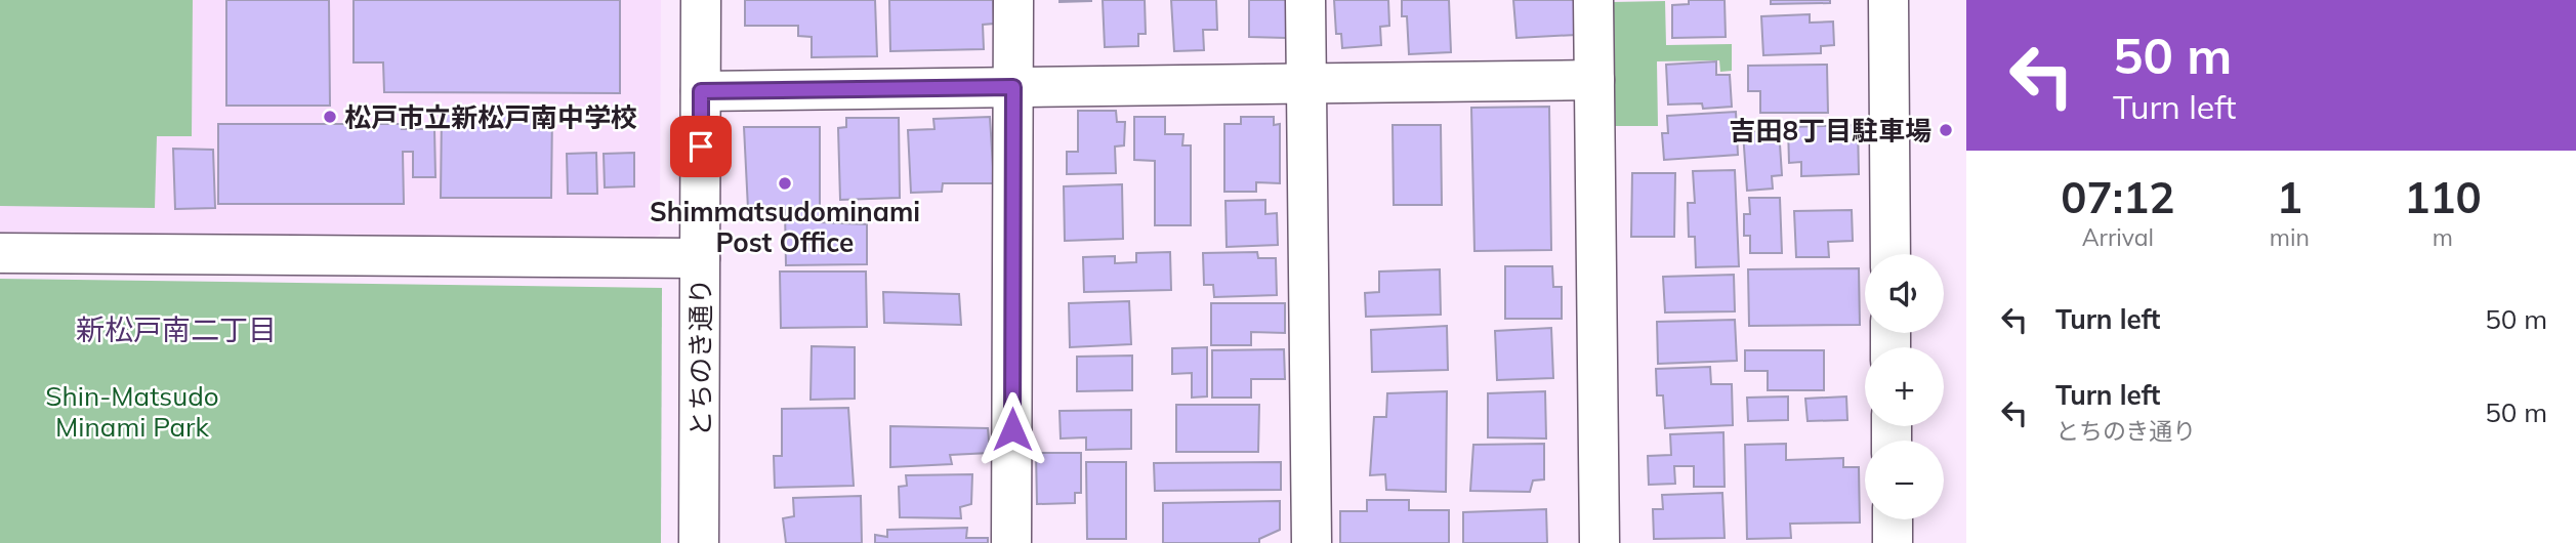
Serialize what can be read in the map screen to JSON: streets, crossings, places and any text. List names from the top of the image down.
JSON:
{
  "streets": {
    "street": ["とちのき通り"]
  },
  "districts": ["新松戸南二丁目"],
  "parks": ["Shin-Matsudo Minami Park"],
  "places": ["松戸市立新松戸南中学校", "吉田8丁目駐車場", "Shimmatsudominami Post Office"],
  "page": {
    "turn": ["50 m", "Turn left"],
    "eta": [
      "07:12",
      "Arrival",
      "1",
      "min",
      "110",
      "m"
    ],
    "map_buttons": ["+", "−"],
    "list": [
      {
        "name": "Turn left",
        "value": "50 m"
      },
      {
        "name": "Turn left",
        "note": "とちのき通り",
        "value": "50 m"
      }
    ]
  }
}
